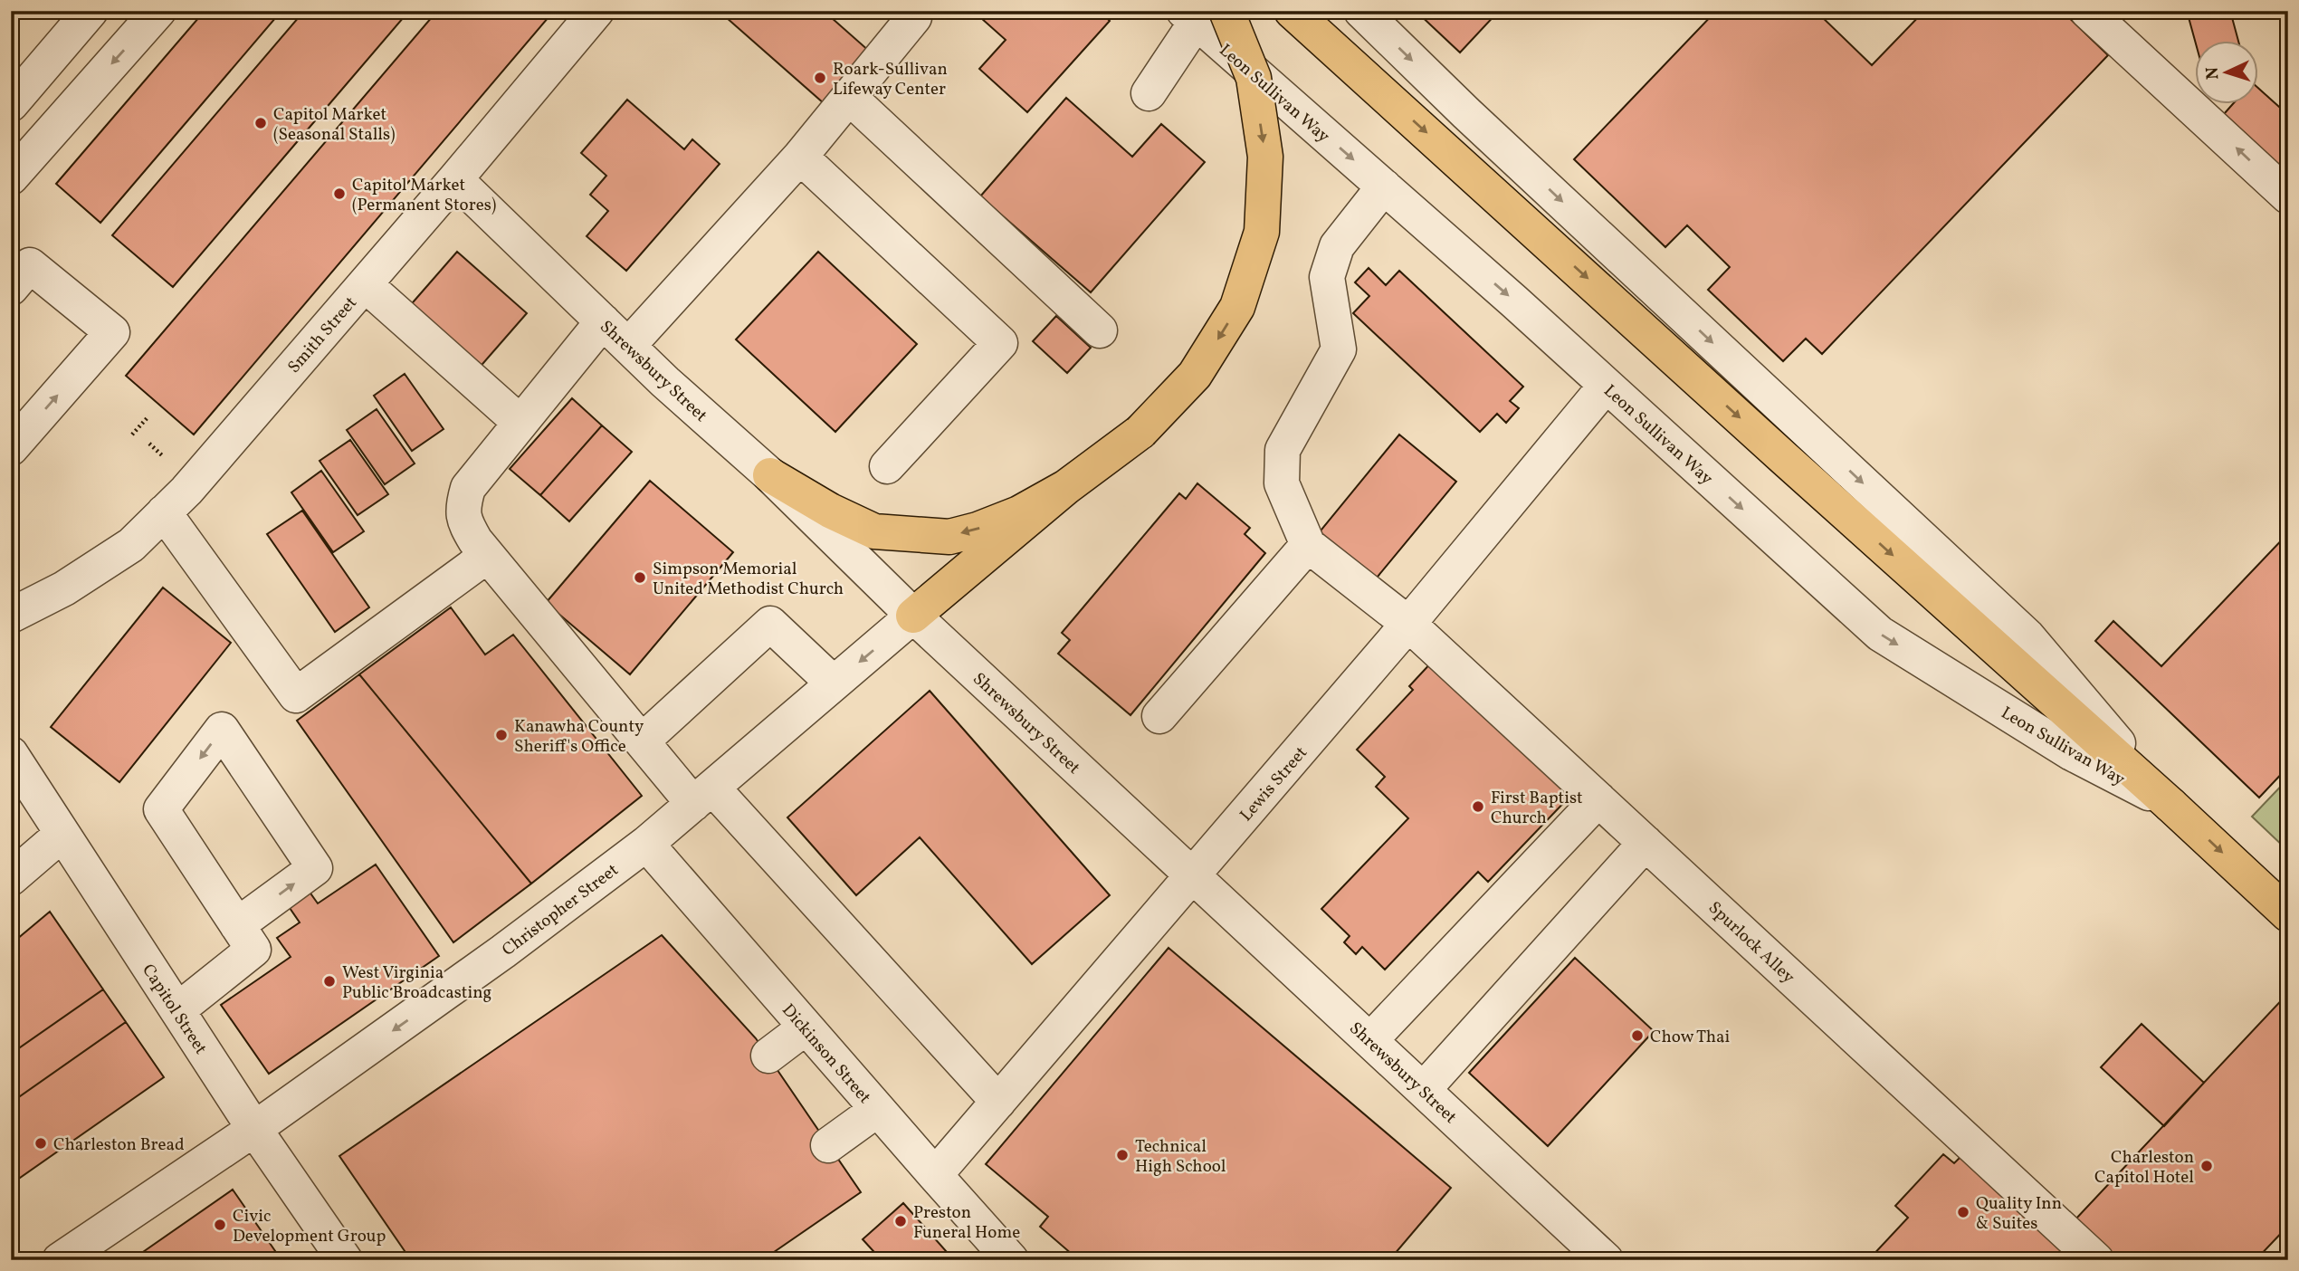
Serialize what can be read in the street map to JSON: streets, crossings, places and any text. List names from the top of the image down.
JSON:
{
  "streets": {
    "main road": ["Leon Sullivan Way"],
    "street": [
      "Smith Street",
      "Shrewsbury Street",
      "Lewis Street",
      "Christopher Street",
      "Spurlock Alley",
      "Capitol Street",
      "Dickinson Street"
    ]
  },
  "crossings": [
    ["Leon Sullivan Way", "Lewis Street"],
    ["Smith Street", "Shrewsbury Street"],
    ["Shrewsbury Street", "Lewis Street"],
    ["Shrewsbury Street", "Christopher Street"],
    ["Lewis Street", "Spurlock Alley"],
    ["Lewis Street", "Dickinson Street"],
    ["Christopher Street", "Capitol Street"],
    ["Christopher Street", "Dickinson Street"]
  ],
  "one_way": ["Leon Sullivan Way", "Christopher Street"],
  "places": [
    "Roark-Sullivan Lifeway Center",
    "Capitol Market (Seasonal Stalls)",
    "Capitol Market (Permanent Stores)",
    "Simpson Memorial United Methodist Church",
    "Kanawha County Sheriff's Office",
    "First Baptist Church",
    "West Virginia Public Broadcasting",
    "Chow Thai",
    "Charleston Bread",
    "Technical High School",
    "Charleston Capitol Hotel",
    "Quality Inn & Suites",
    "Preston Funeral Home",
    "Civic Development Group"
  ],
  "north": "left"
}
